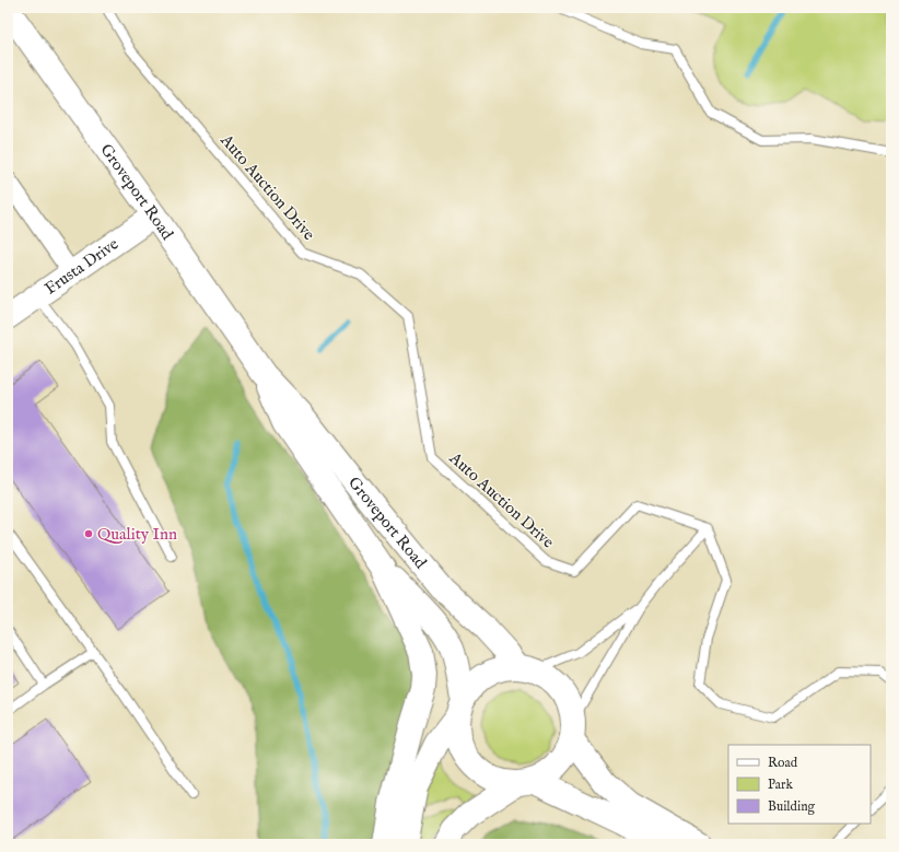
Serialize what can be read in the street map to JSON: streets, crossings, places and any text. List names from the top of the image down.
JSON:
{
  "streets": {
    "main road": ["Groveport Road", "Frusta Drive"],
    "lane": ["Auto Auction Drive"]
  },
  "crossings": [
    ["Groveport Road", "Frusta Drive"]
  ],
  "places": ["Quality Inn"],
  "legend": ["Road", "Park", "Building"]
}
